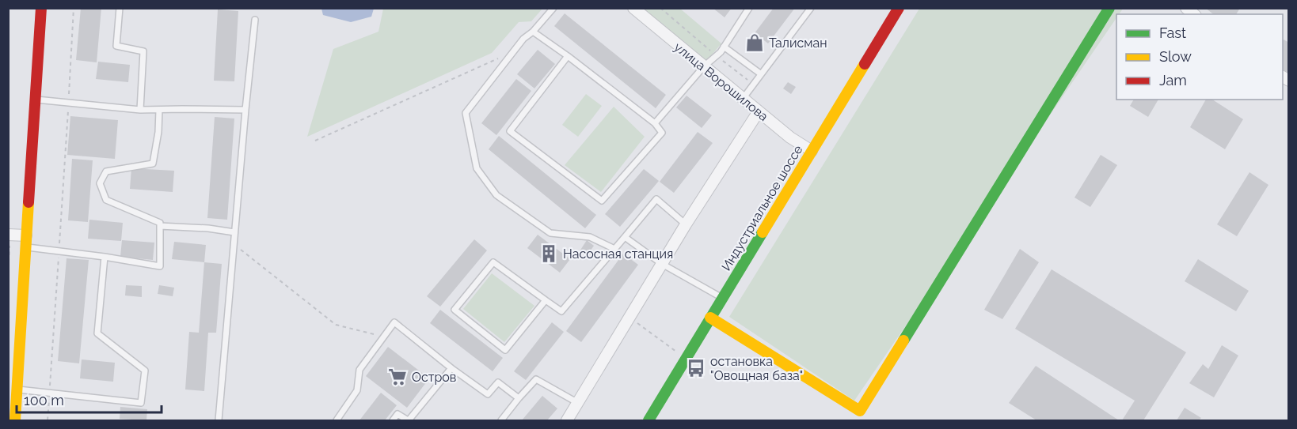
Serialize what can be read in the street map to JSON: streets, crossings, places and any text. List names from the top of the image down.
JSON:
{
  "streets": {
    "main road": ["Индустриальное шоссе"],
    "street": ["улица Ворошилова"]
  },
  "crossings": [
    ["улица Ворошилова", "Индустриальное шоссе"]
  ],
  "places": {
    "shop": ["Талисман"],
    "building": ["Насосная станция"],
    "bus stop": ["остановка \"Овощная база\""],
    "supermarket": ["Остров"]
  },
  "legend": ["Fast", "Slow", "Jam"],
  "scale_bar": "100 m"
}
